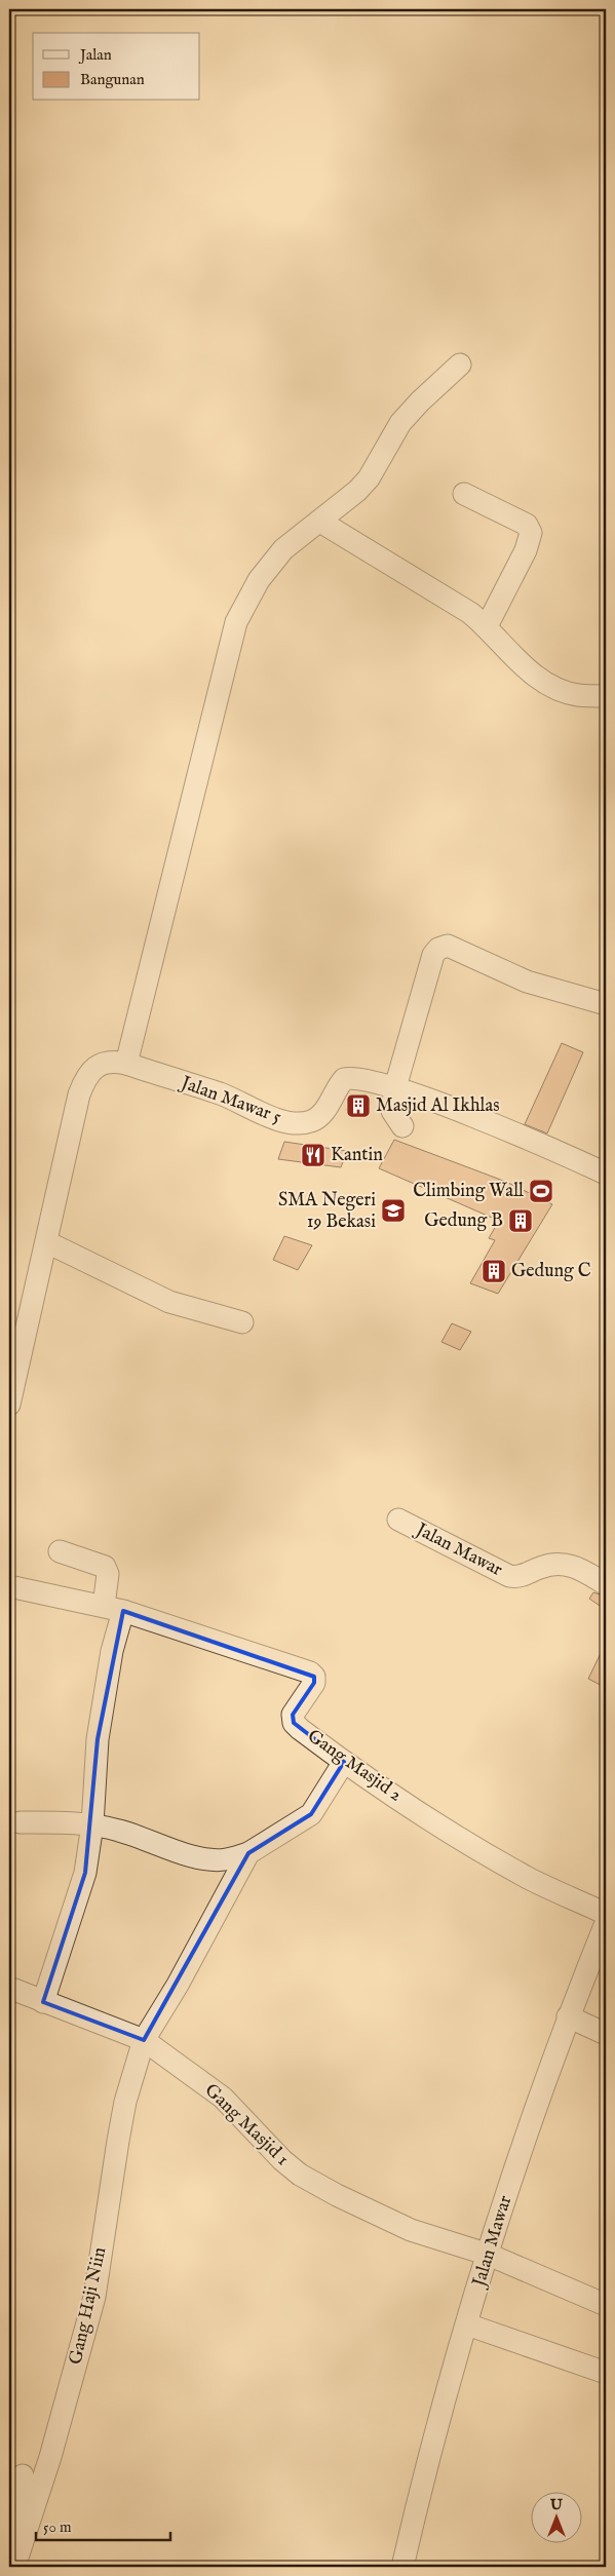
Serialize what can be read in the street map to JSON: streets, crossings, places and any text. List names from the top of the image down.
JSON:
{
  "streets": {
    "street": [
      "Jalan Mawar 5",
      "Jalan Mawar",
      "Gang Masjid 2",
      "Gang Masjid 1",
      "Gang Haji Niin"
    ]
  },
  "crossings": [
    ["Jalan Mawar", "Gang Masjid 1"],
    ["Gang Masjid 1", "Gang Haji Niin"]
  ],
  "places": {
    "building": ["Masjid Al Ikhlas", "Gedung B", "Gedung C"],
    "restaurant": ["Kantin"],
    "sports": ["Climbing Wall"],
    "school or university": ["SMA Negeri 19 Bekasi"]
  },
  "legend": ["Jalan", "Bangunan"],
  "scale_bar": "50 m",
  "north": "top"
}
